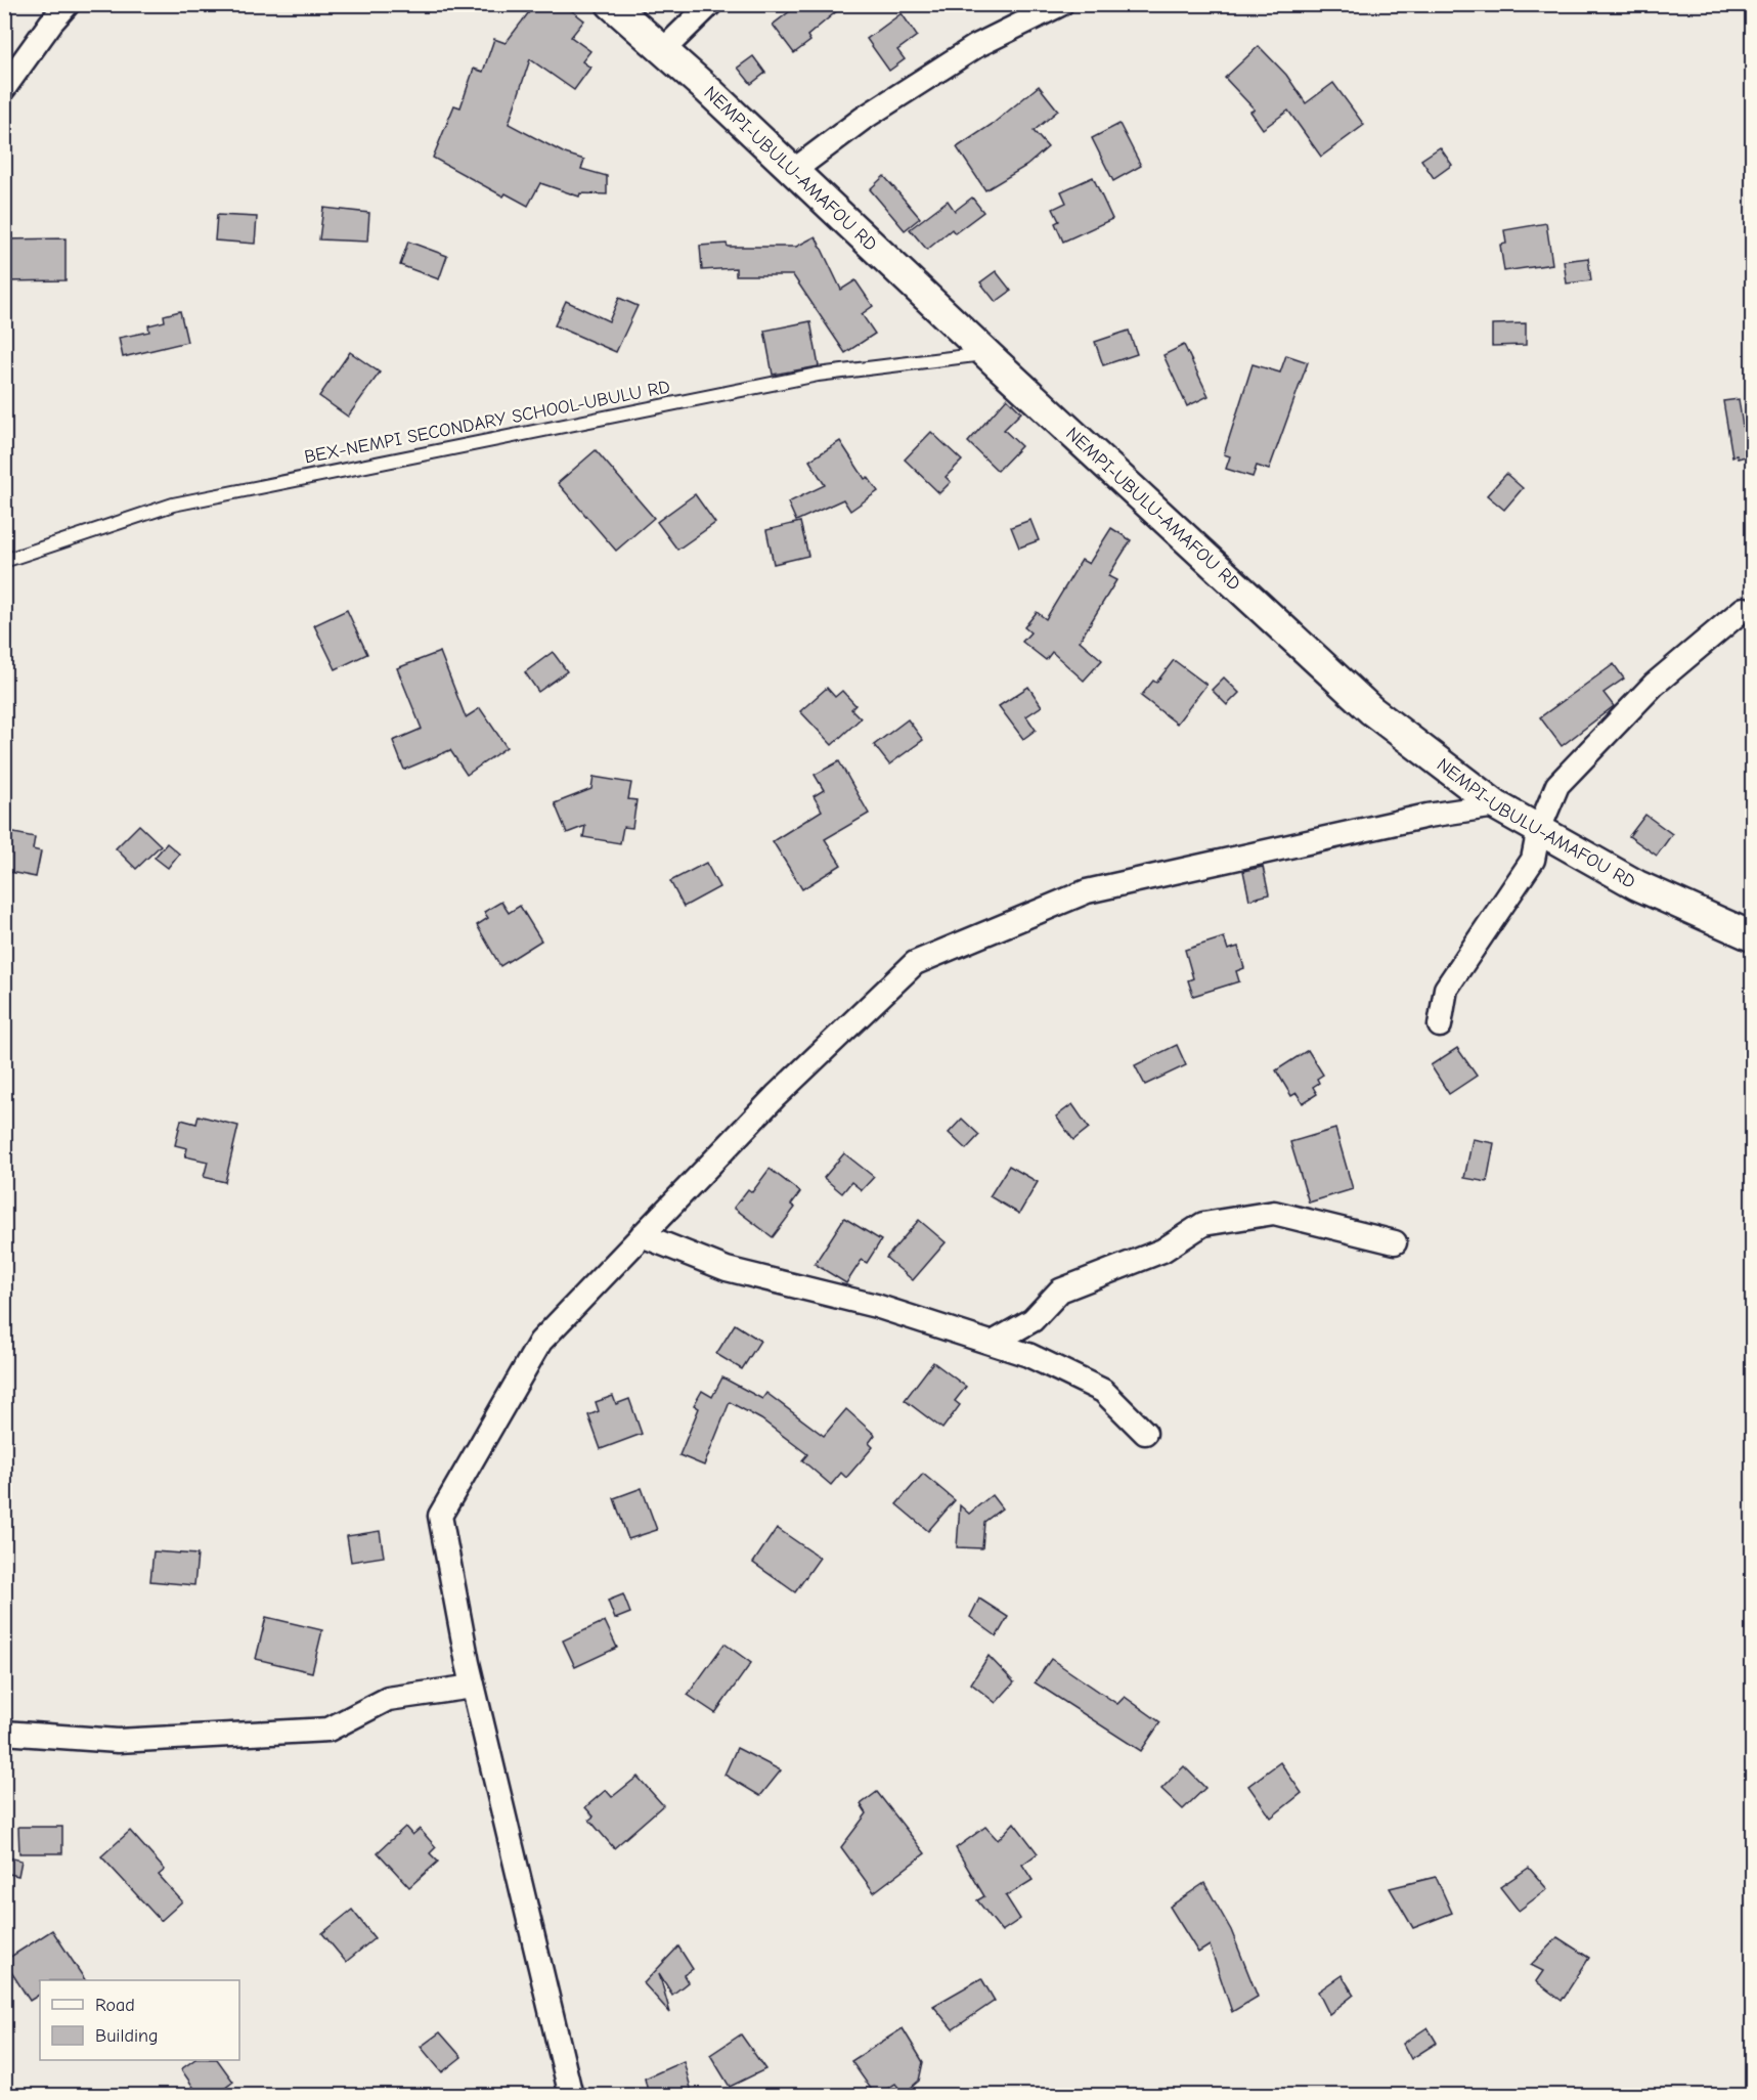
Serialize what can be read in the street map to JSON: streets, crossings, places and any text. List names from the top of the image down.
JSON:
{
  "streets": {
    "street": ["NEMPI-UBULU-AMAFOU RD"],
    "lane": ["BEX-NEMPI SECONDARY SCHOOL-UBULU RD"]
  },
  "crossings": [
    ["NEMPI-UBULU-AMAFOU RD", "BEX-NEMPI SECONDARY SCHOOL-UBULU RD"]
  ],
  "legend": ["Road", "Building"]
}
